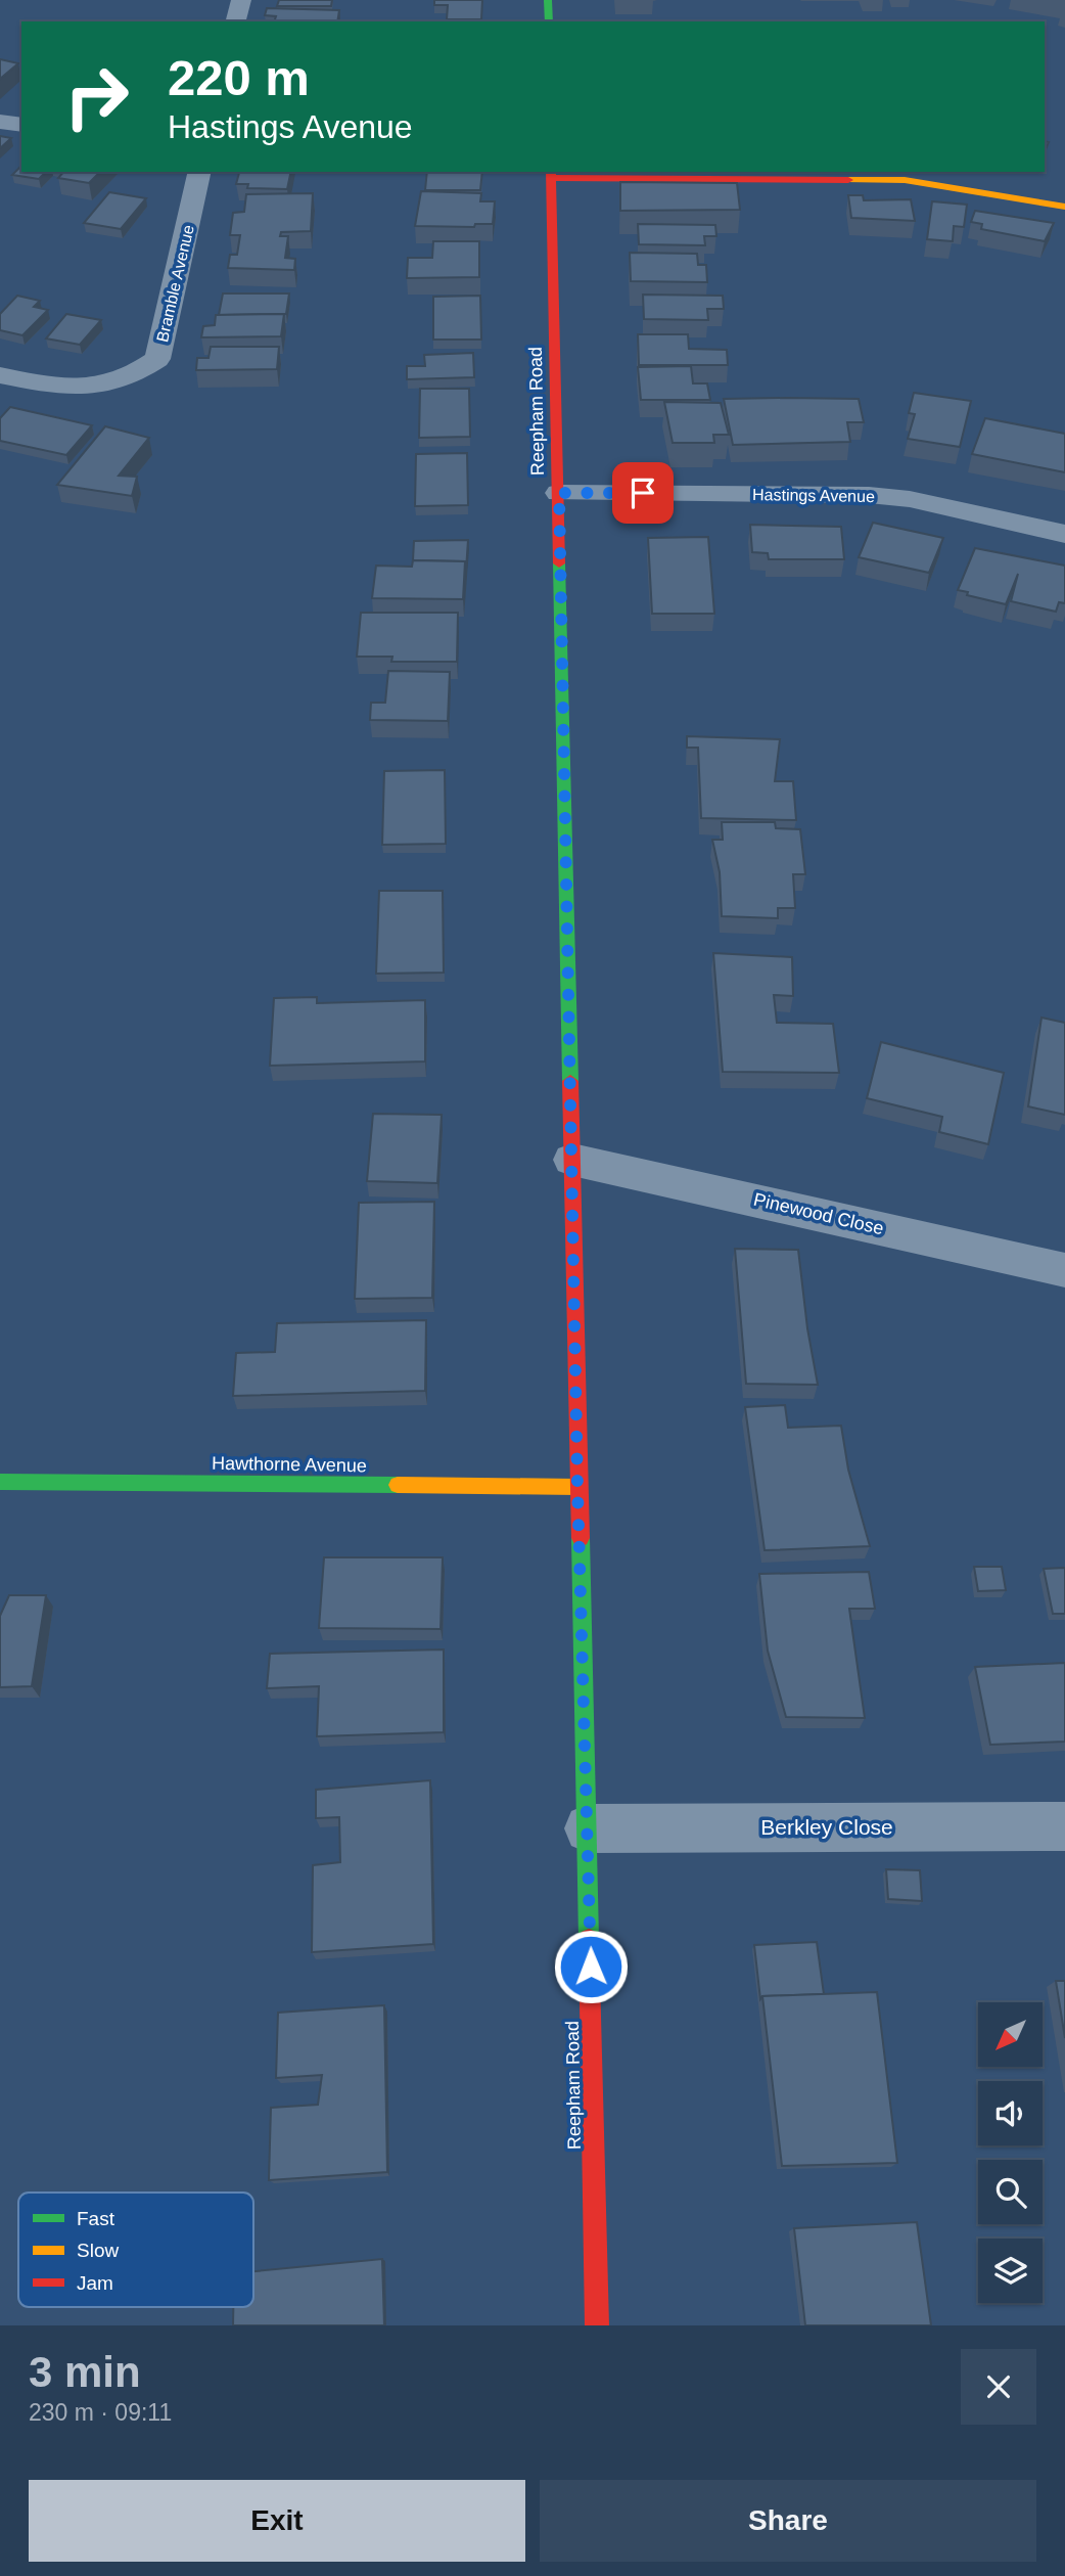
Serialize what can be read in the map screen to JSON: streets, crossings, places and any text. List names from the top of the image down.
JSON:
{
  "streets": {
    "street": [
      "Bramble Avenue",
      "Reepham Road",
      "Hastings Avenue",
      "Pinewood Close",
      "Hawthorne Avenue",
      "Berkley Close"
    ]
  },
  "crossings": [
    ["Reepham Road", "Hastings Avenue"],
    ["Reepham Road", "Pinewood Close"],
    ["Reepham Road", "Hawthorne Avenue"],
    ["Reepham Road", "Berkley Close"]
  ],
  "legend": ["Fast", "Slow", "Jam"],
  "north": "bottom left",
  "page": {
    "turn": ["220 m", "Hastings Avenue"],
    "heading": ["3 min", "230 m · 09:11"],
    "buttons": ["Exit", "Share"]
  }
}
